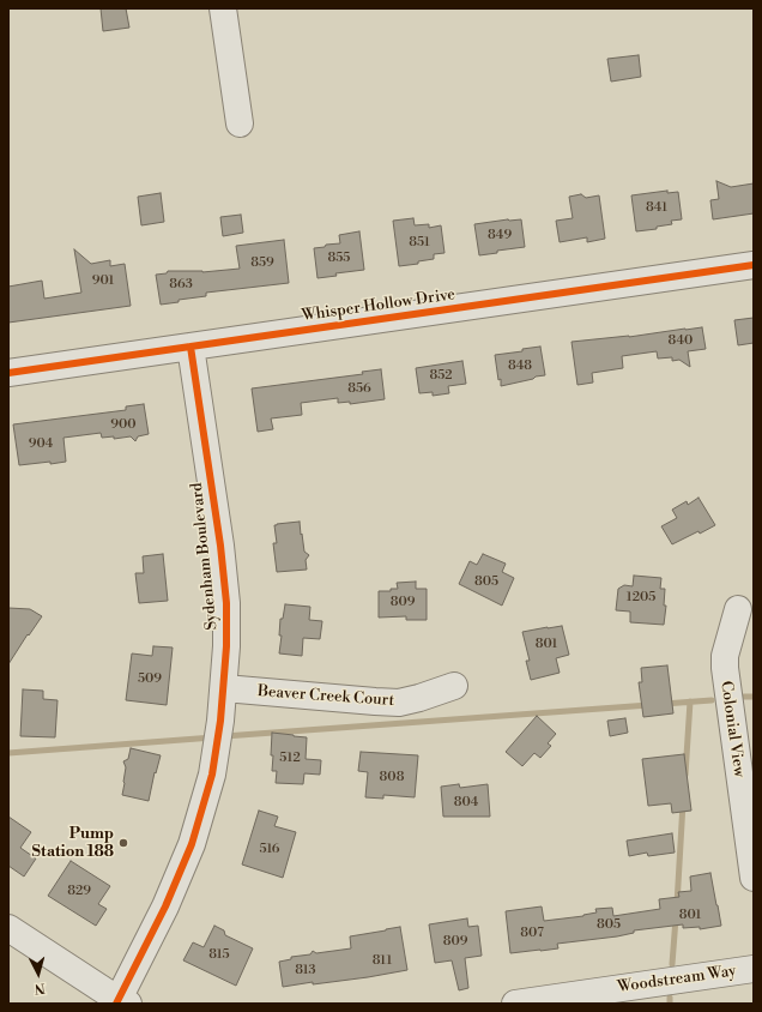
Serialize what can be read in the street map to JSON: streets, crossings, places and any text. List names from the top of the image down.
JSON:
{
  "streets": {
    "street": [
      "Whisper Hollow Drive",
      "Sydenham Boulevard",
      "Beaver Creek Court",
      "Colonial View",
      "Woodstream Way"
    ]
  },
  "crossings": [
    ["Whisper Hollow Drive", "Sydenham Boulevard"],
    ["Sydenham Boulevard", "Beaver Creek Court"]
  ],
  "places": ["Pump Station 188"],
  "house_numbers": [
    "841",
    "849",
    "851",
    "855",
    "859",
    "901",
    "863",
    "840",
    "848",
    "852",
    "856",
    "900",
    "904",
    "805",
    "1205",
    "809",
    "801",
    "509",
    "512",
    "808",
    "804",
    "516",
    "829",
    "801",
    "805",
    "807",
    "809",
    "815",
    "811",
    "813"
  ],
  "north": "bottom"
}
